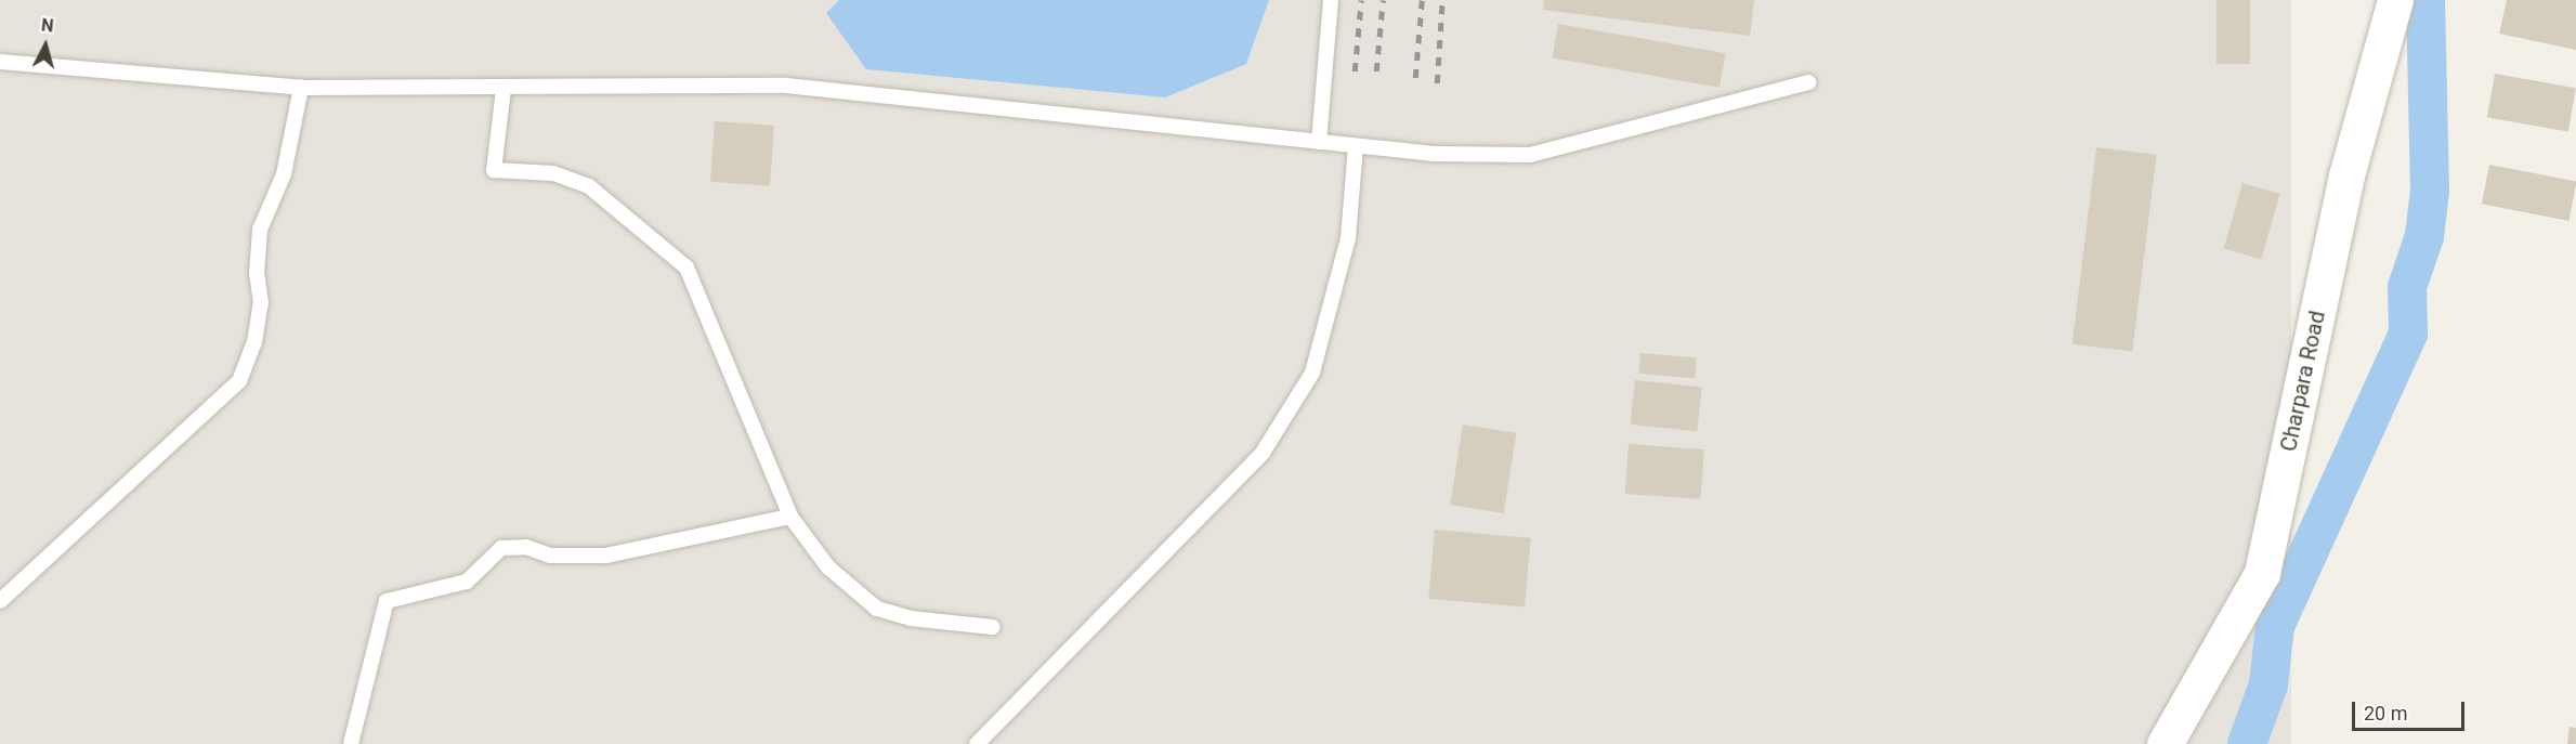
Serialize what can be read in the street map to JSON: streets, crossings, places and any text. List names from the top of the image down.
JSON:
{
  "streets": {
    "street": ["Charpara Road"]
  },
  "scale_bar": "20 m",
  "north": "top"
}
